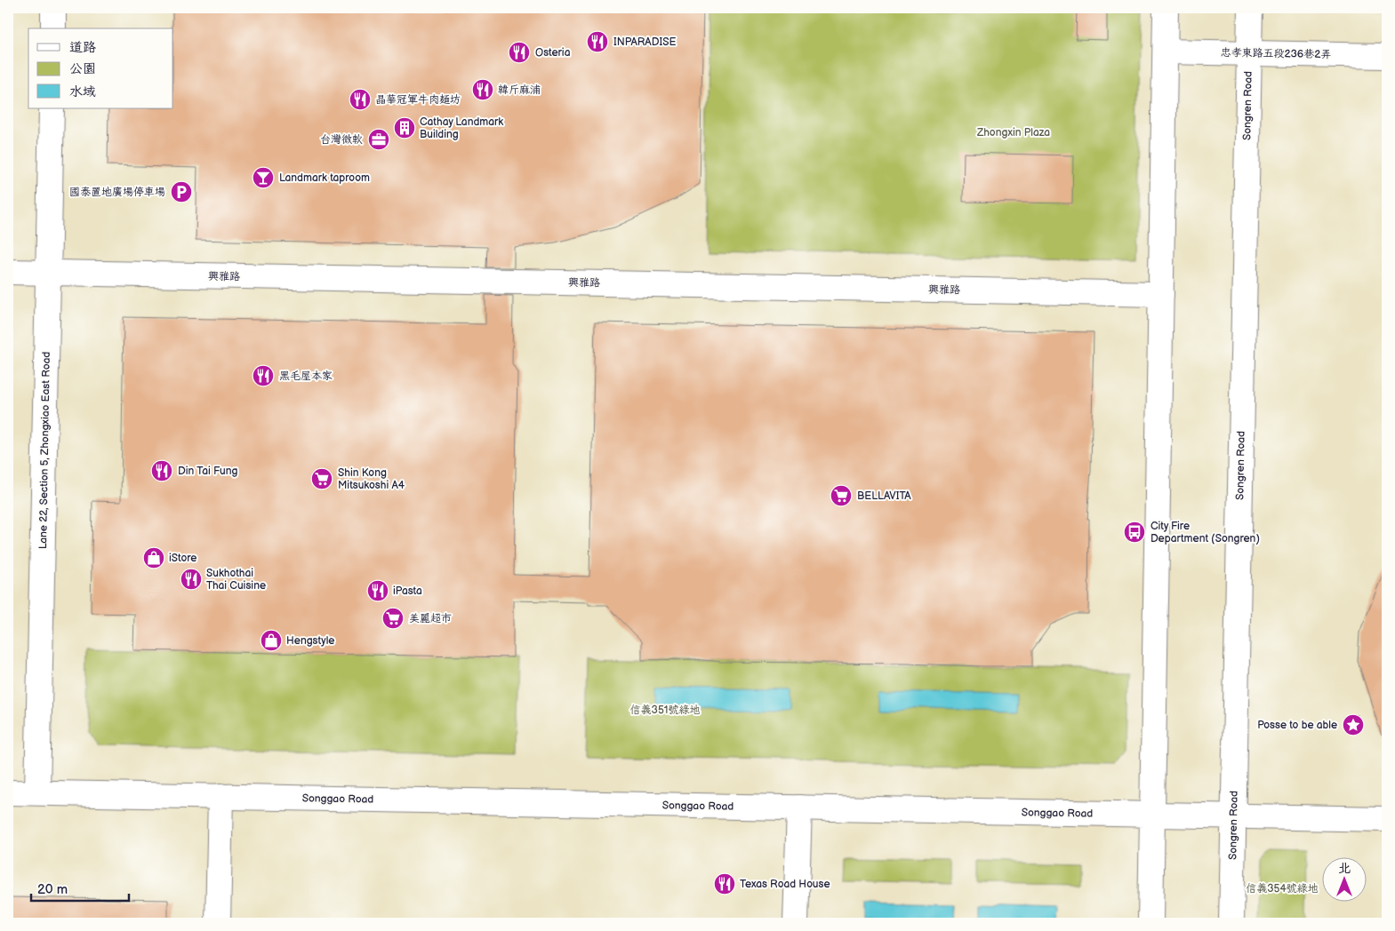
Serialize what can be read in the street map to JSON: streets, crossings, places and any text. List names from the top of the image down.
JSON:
{
  "streets": {
    "street": [
      "忠孝東路五段236巷2弄",
      "Songren Road",
      "興雅路",
      "Lane 22, Section 5, Zhongxiao East Road",
      "Songgao Road"
    ]
  },
  "crossings": [
    ["忠孝東路五段236巷2弄", "Songren Road"],
    ["Songren Road", "Songgao Road"],
    ["興雅路", "Lane 22, Section 5, Zhongxiao East Road"],
    ["Lane 22, Section 5, Zhongxiao East Road", "Songgao Road"]
  ],
  "parks": ["Zhongxin Plaza", "信義351號綠地", "信義354號綠地"],
  "places": {
    "restaurant": [
      "INPARADISE",
      "Osteria",
      "韓斤麻浦",
      "晶華冠軍牛肉麺坊",
      "黑毛屋本家",
      "Din Tai Fung",
      "Sukhothai Thai Cuisine",
      "iPasta",
      "Texas Road House"
    ],
    "building": ["Cathay Landmark Building"],
    "office": ["台灣微軟"],
    "bar": ["Landmark taproom"],
    "parking": ["國泰置地廣場停車場"],
    "supermarket": ["Shin Kong Mitsukoshi A4", "BELLAVITA", "美麗超市"],
    "bus stop": ["City Fire Department (Songren)"],
    "shop": ["iStore", "Hengstyle"],
    "place": ["Posse to be able"]
  },
  "legend": ["道路", "公園", "水域"],
  "scale_bar": "20 m",
  "north": "top"
}
